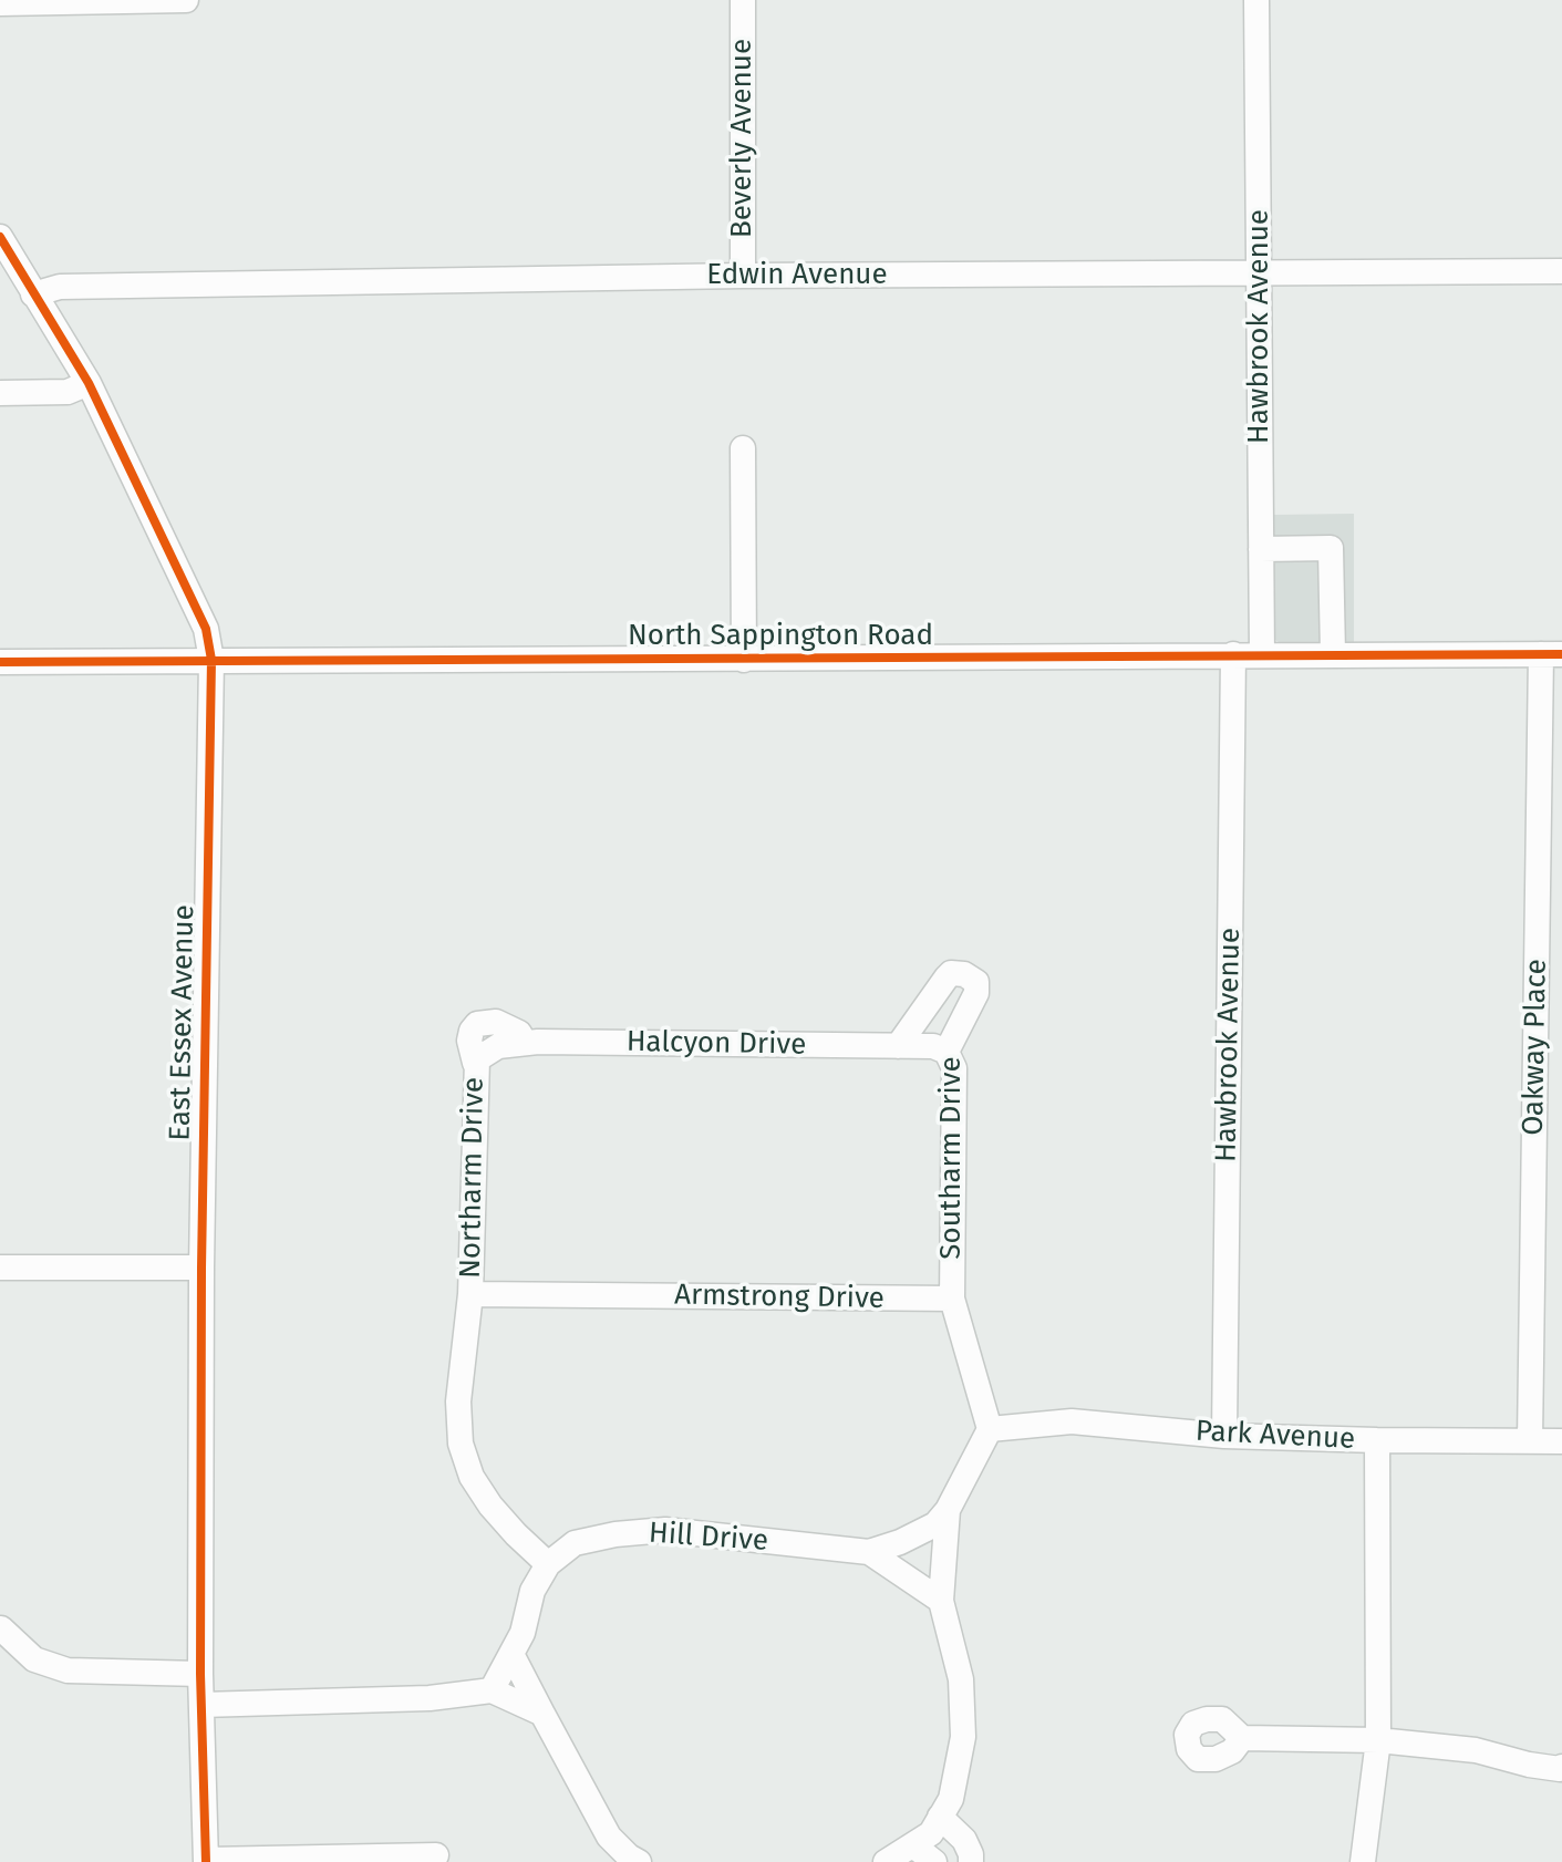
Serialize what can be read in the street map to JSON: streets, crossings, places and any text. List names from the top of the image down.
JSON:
{
  "streets": {
    "street": [
      "Beverly Avenue",
      "Edwin Avenue",
      "Hawbrook Avenue",
      "North Sappington Road",
      "East Essex Avenue",
      "Halcyon Drive",
      "Oakway Place",
      "Southarm Drive",
      "Northarm Drive",
      "Armstrong Drive",
      "Park Avenue",
      "Hill Drive"
    ]
  },
  "crossings": [
    ["Beverly Avenue", "Edwin Avenue"],
    ["Edwin Avenue", "Hawbrook Avenue"],
    ["Edwin Avenue", "East Essex Avenue"],
    ["Hawbrook Avenue", "North Sappington Road"],
    ["Hawbrook Avenue", "Park Avenue"],
    ["North Sappington Road", "East Essex Avenue"],
    ["North Sappington Road", "Oakway Place"],
    ["Halcyon Drive", "Southarm Drive"],
    ["Halcyon Drive", "Northarm Drive"],
    ["Oakway Place", "Park Avenue"],
    ["Southarm Drive", "Armstrong Drive"],
    ["Northarm Drive", "Armstrong Drive"],
    ["Northarm Drive", "Hill Drive"],
    ["Park Avenue", "Hill Drive"]
  ]
}
